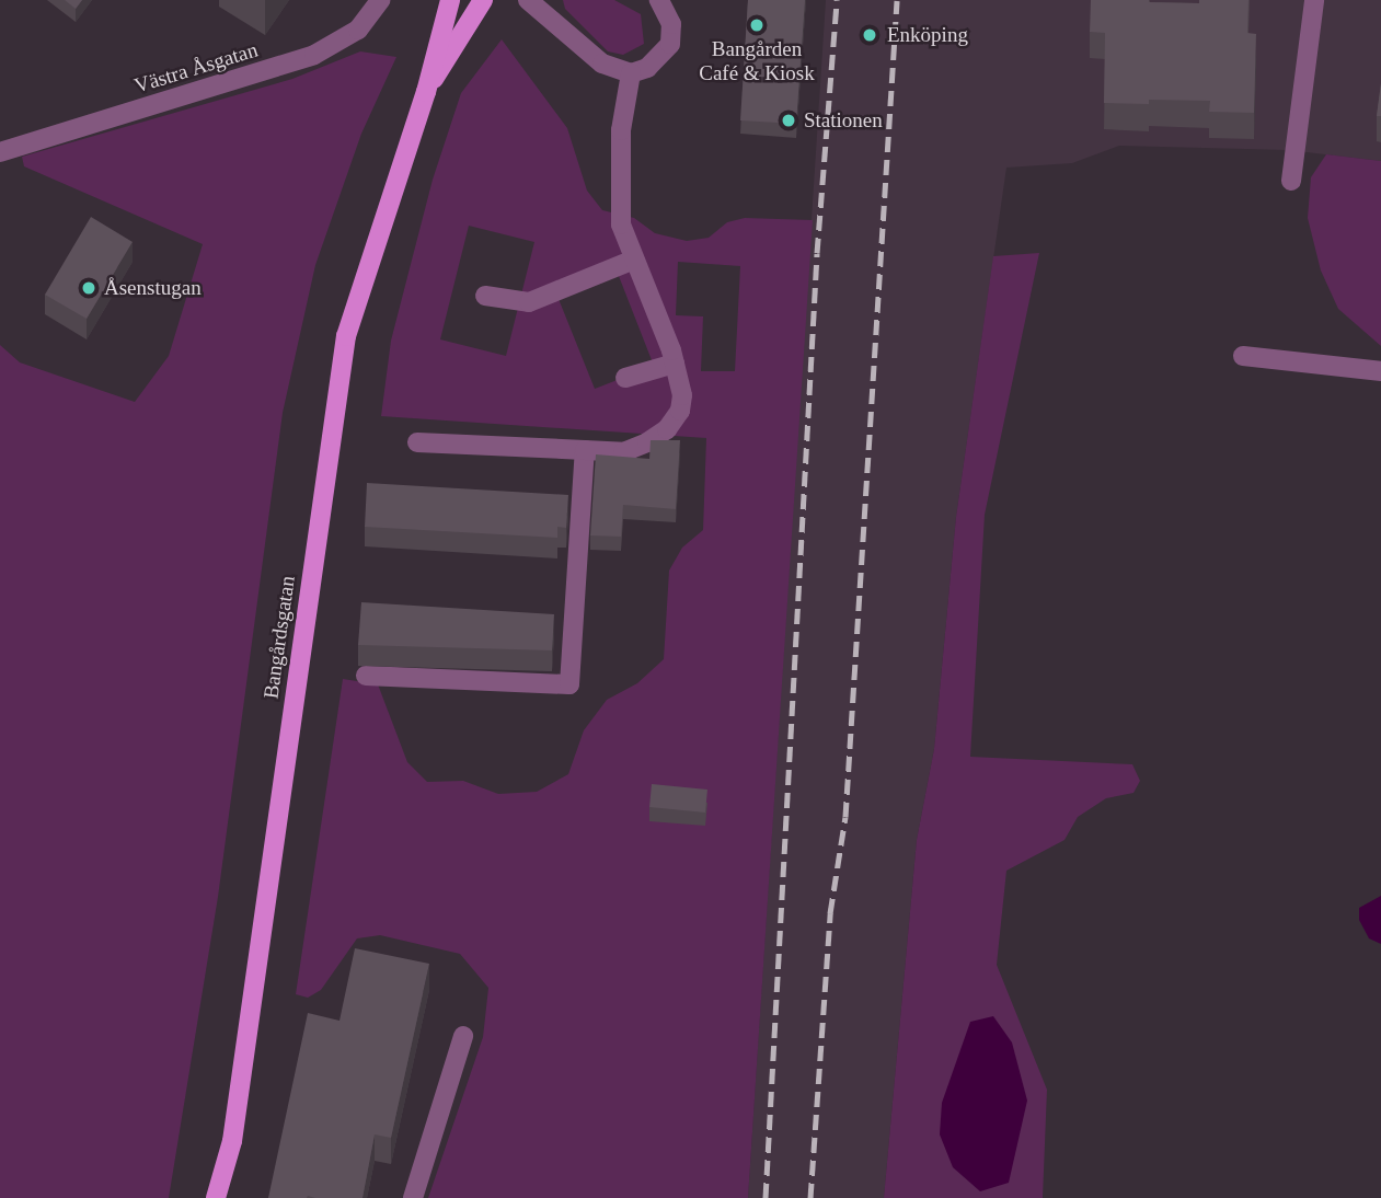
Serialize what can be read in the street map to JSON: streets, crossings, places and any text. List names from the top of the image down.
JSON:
{
  "streets": {
    "main road": ["Bangårdsgatan"],
    "street": ["Västra Åsgatan"]
  },
  "places": [
    "Bangården Café & Kiosk",
    "Enköping",
    "Stationen",
    "Åsenstugan"
  ]
}
